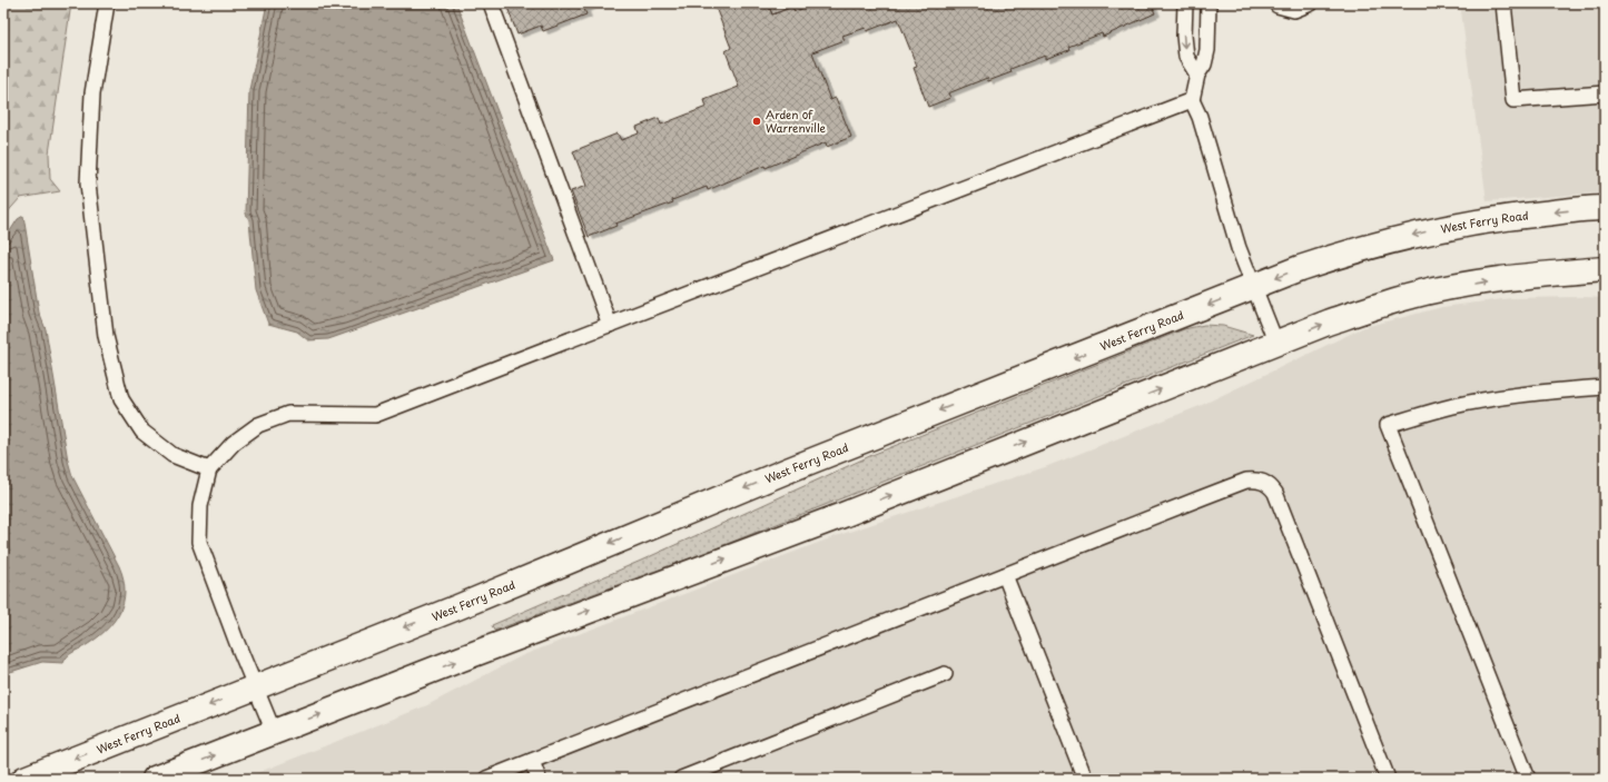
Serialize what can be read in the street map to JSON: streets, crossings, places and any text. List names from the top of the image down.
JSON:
{
  "streets": {
    "main road": ["West Ferry Road"]
  },
  "places": ["Arden of Warrenville"]
}
